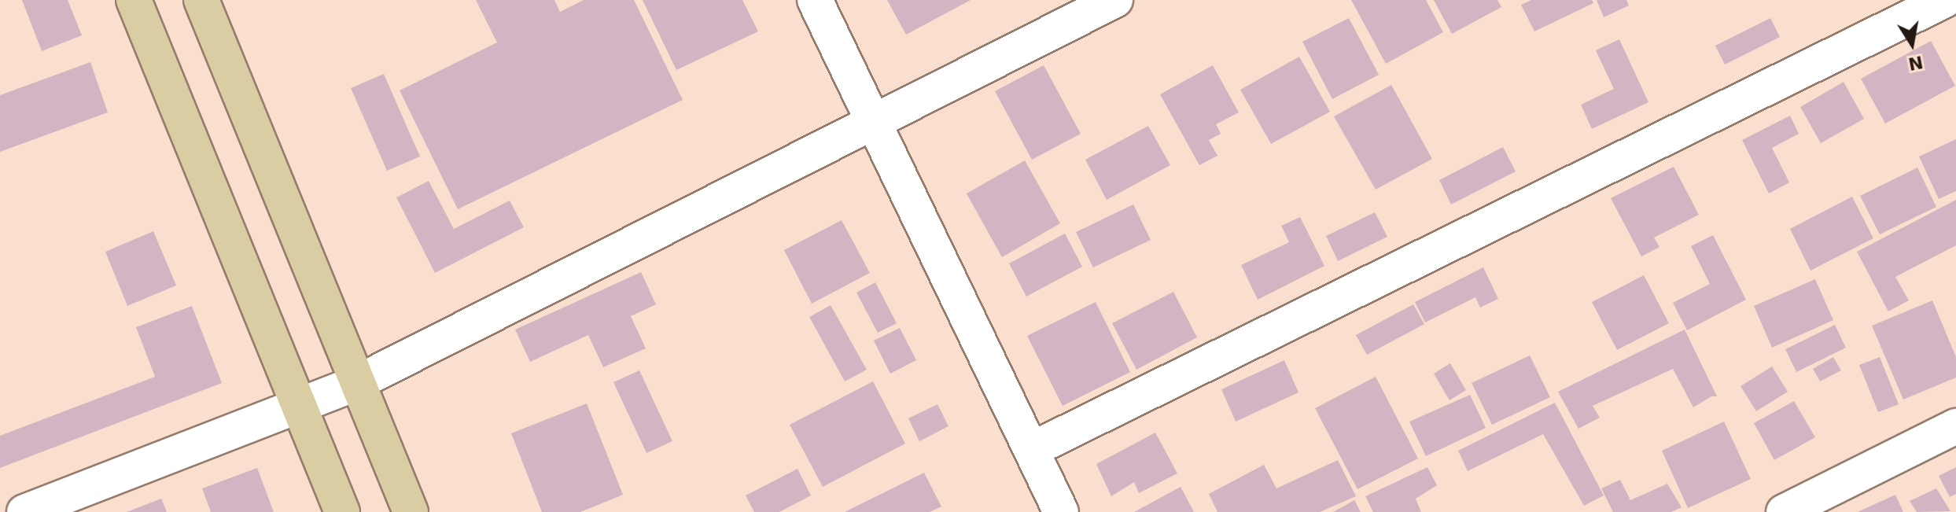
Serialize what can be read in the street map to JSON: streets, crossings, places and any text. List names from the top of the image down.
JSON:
{
  "north": "bottom"
}
